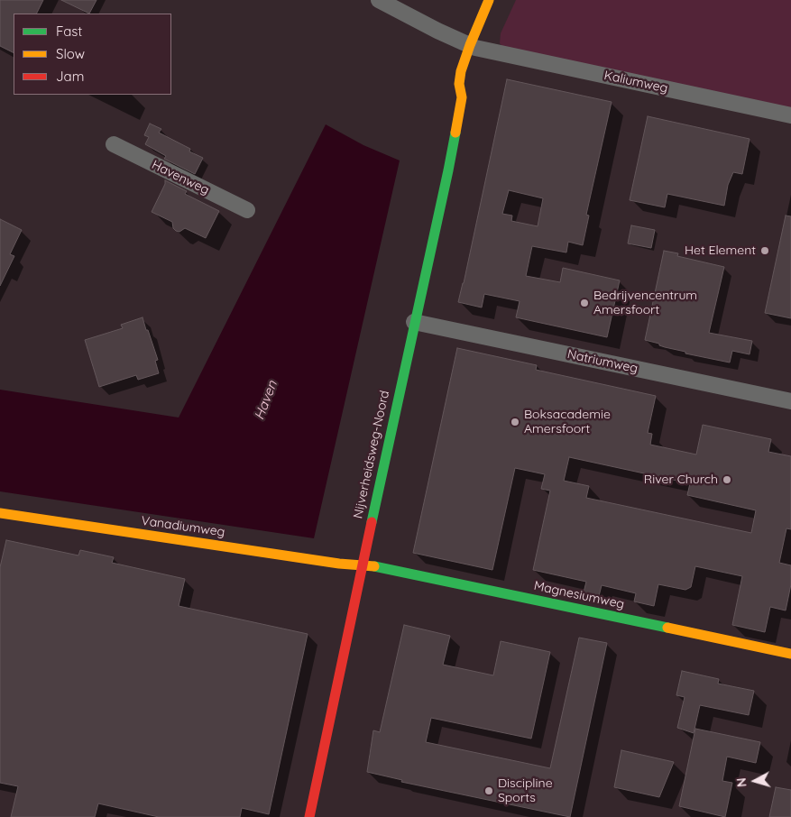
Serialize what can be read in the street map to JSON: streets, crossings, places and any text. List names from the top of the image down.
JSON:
{
  "streets": {
    "street": [
      "Kaliumweg",
      "Havenweg",
      "Natriumweg",
      "Nijverheidsweg-Noord",
      "Vanadiumweg",
      "Magnesiumweg"
    ]
  },
  "crossings": [
    ["Kaliumweg", "Nijverheidsweg-Noord"],
    ["Natriumweg", "Nijverheidsweg-Noord"],
    ["Nijverheidsweg-Noord", "Vanadiumweg"],
    ["Nijverheidsweg-Noord", "Magnesiumweg"],
    ["Vanadiumweg", "Magnesiumweg"]
  ],
  "water": ["Haven"],
  "places": [
    "Het Element",
    "Bedrijvencentrum Amersfoort",
    "Boksacademie Amersfoort",
    "River Church",
    "Discipline Sports"
  ],
  "legend": ["Fast", "Slow", "Jam"],
  "north": "left"
}
